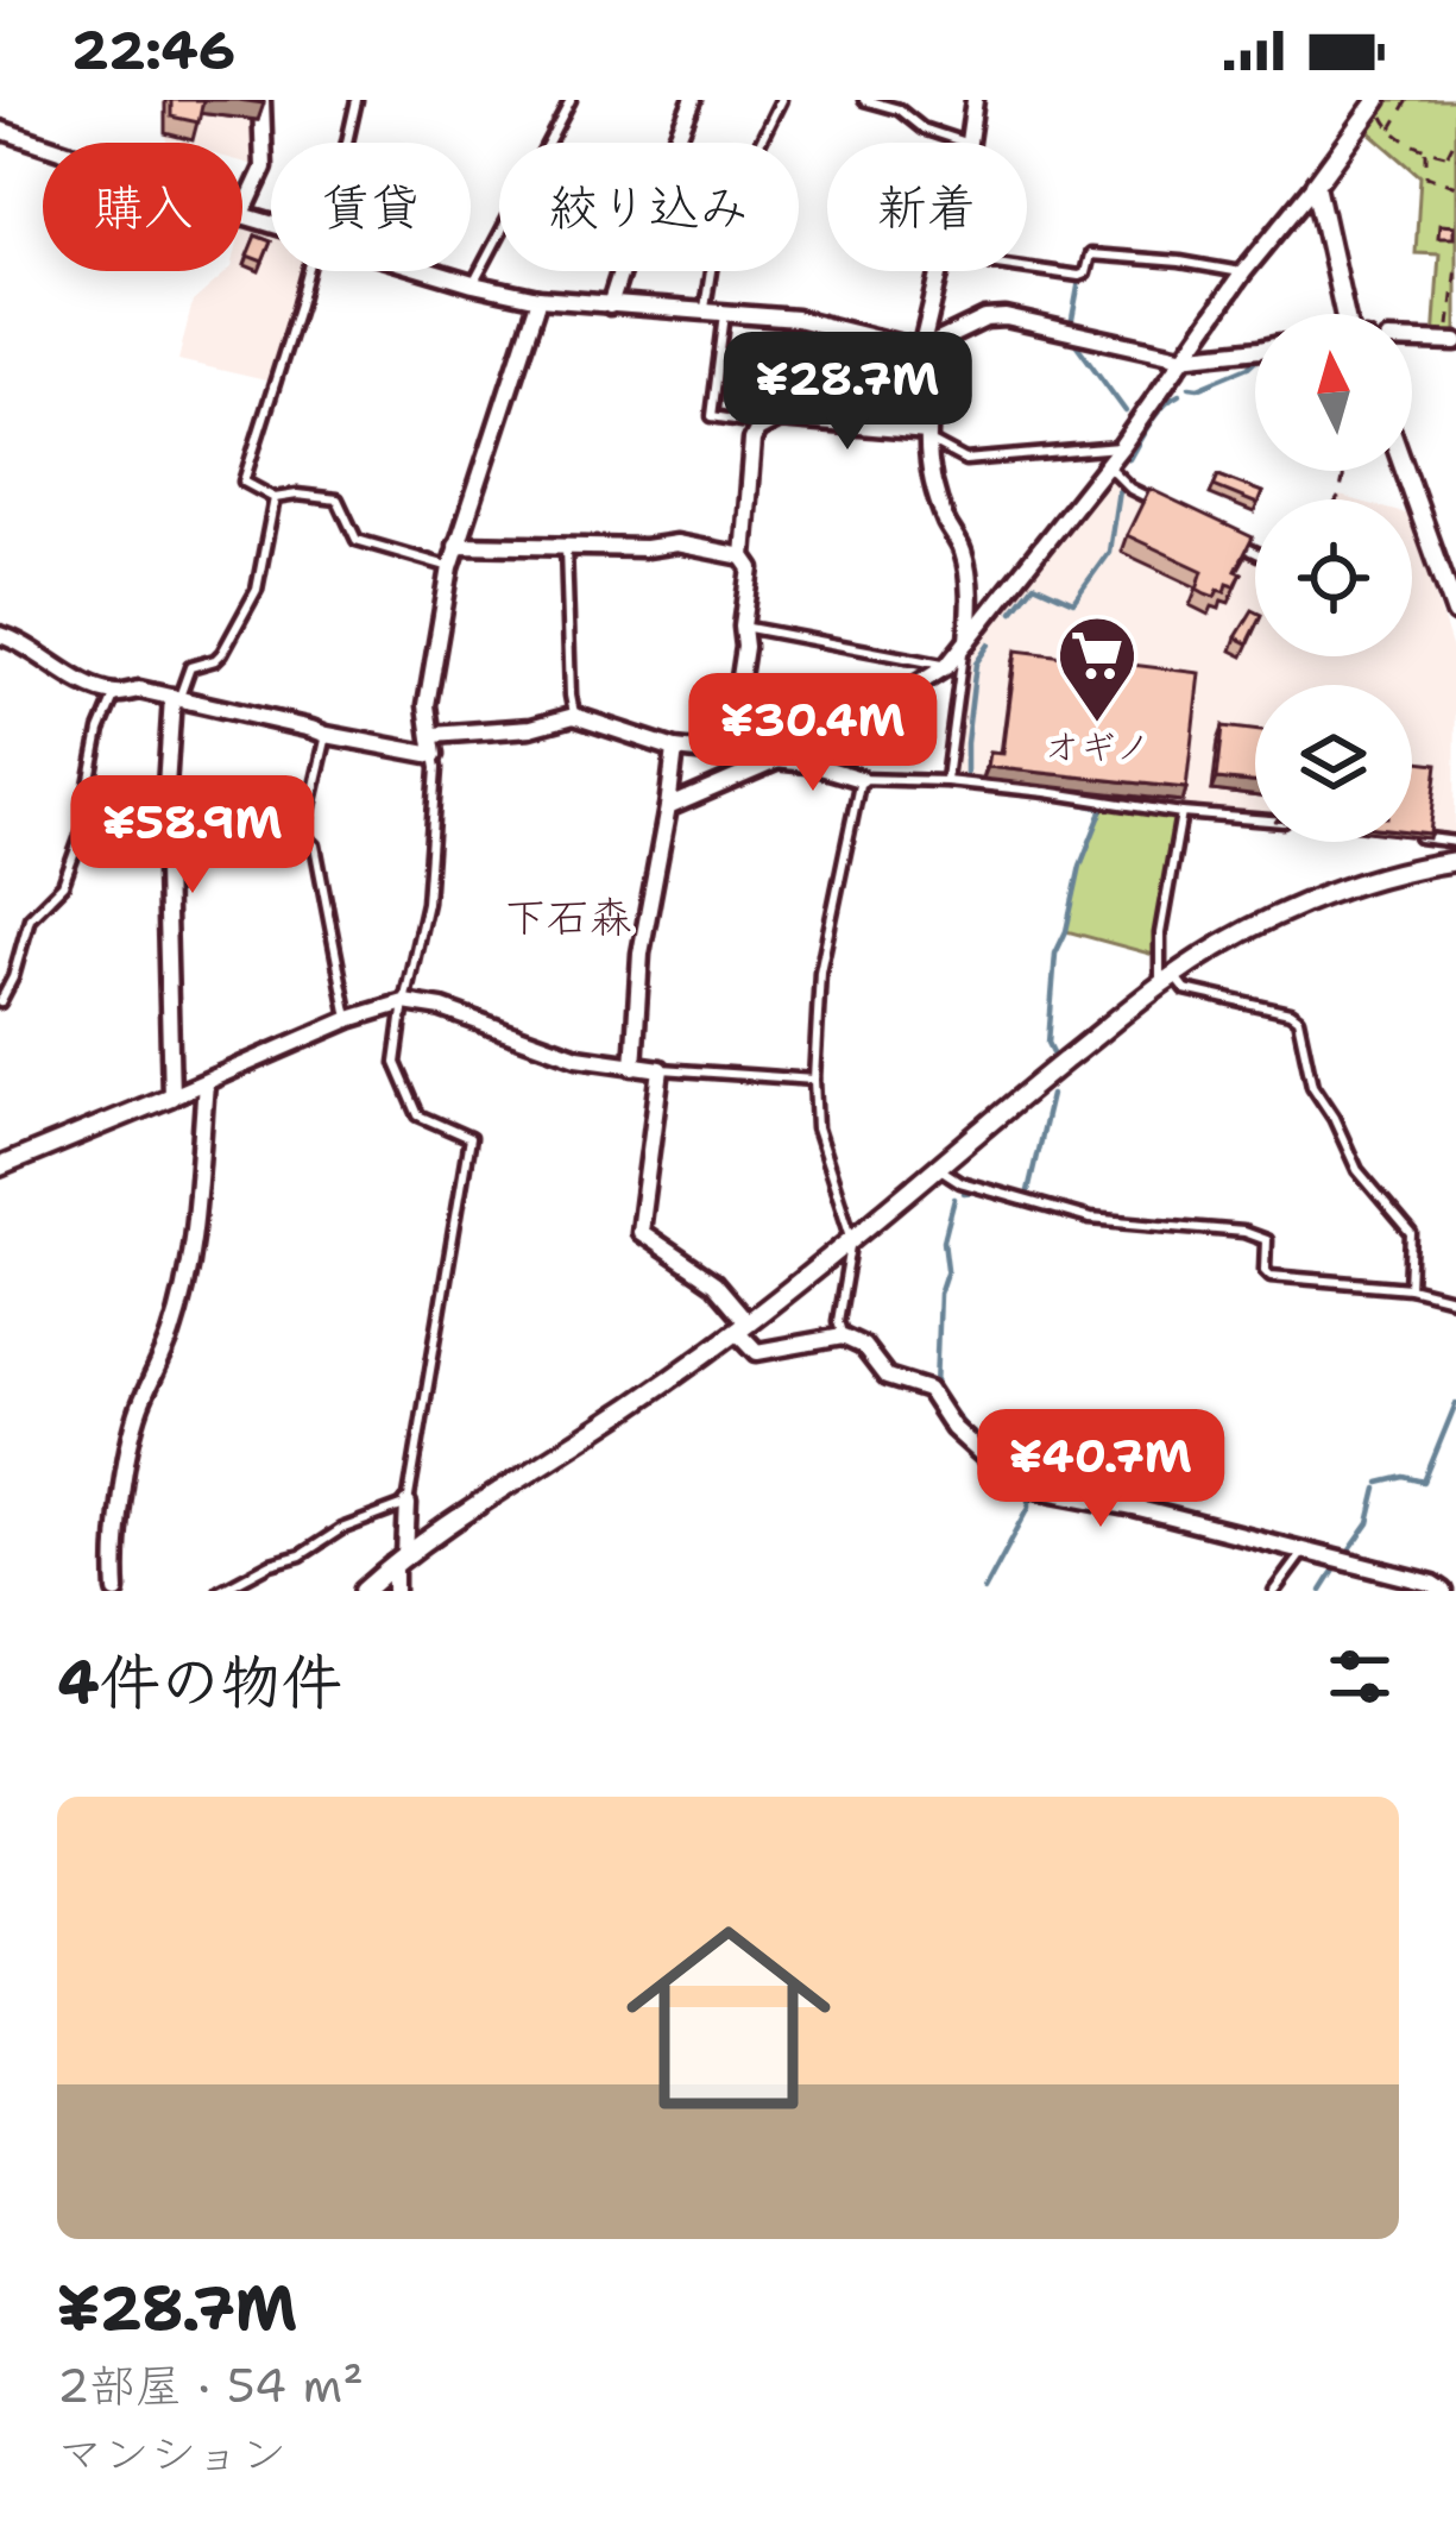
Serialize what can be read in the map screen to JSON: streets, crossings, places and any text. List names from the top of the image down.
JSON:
{
  "districts": ["下石森"],
  "places": {
    "supermarket": ["オギノ"]
  },
  "north": "top",
  "page": {
    "status": "22:46",
    "chip": [
      "購入",
      "賃貸",
      "絞り込み",
      "新着"
    ],
    "price": [
      "¥28.7M",
      "¥30.4M",
      "¥58.9M",
      "¥40.7M"
    ],
    "heading": "4件の物件",
    "list": [
      {
        "name": "¥28.7M",
        "note": "2部屋 · 54 m² · マンション"
      }
    ]
  }
}
